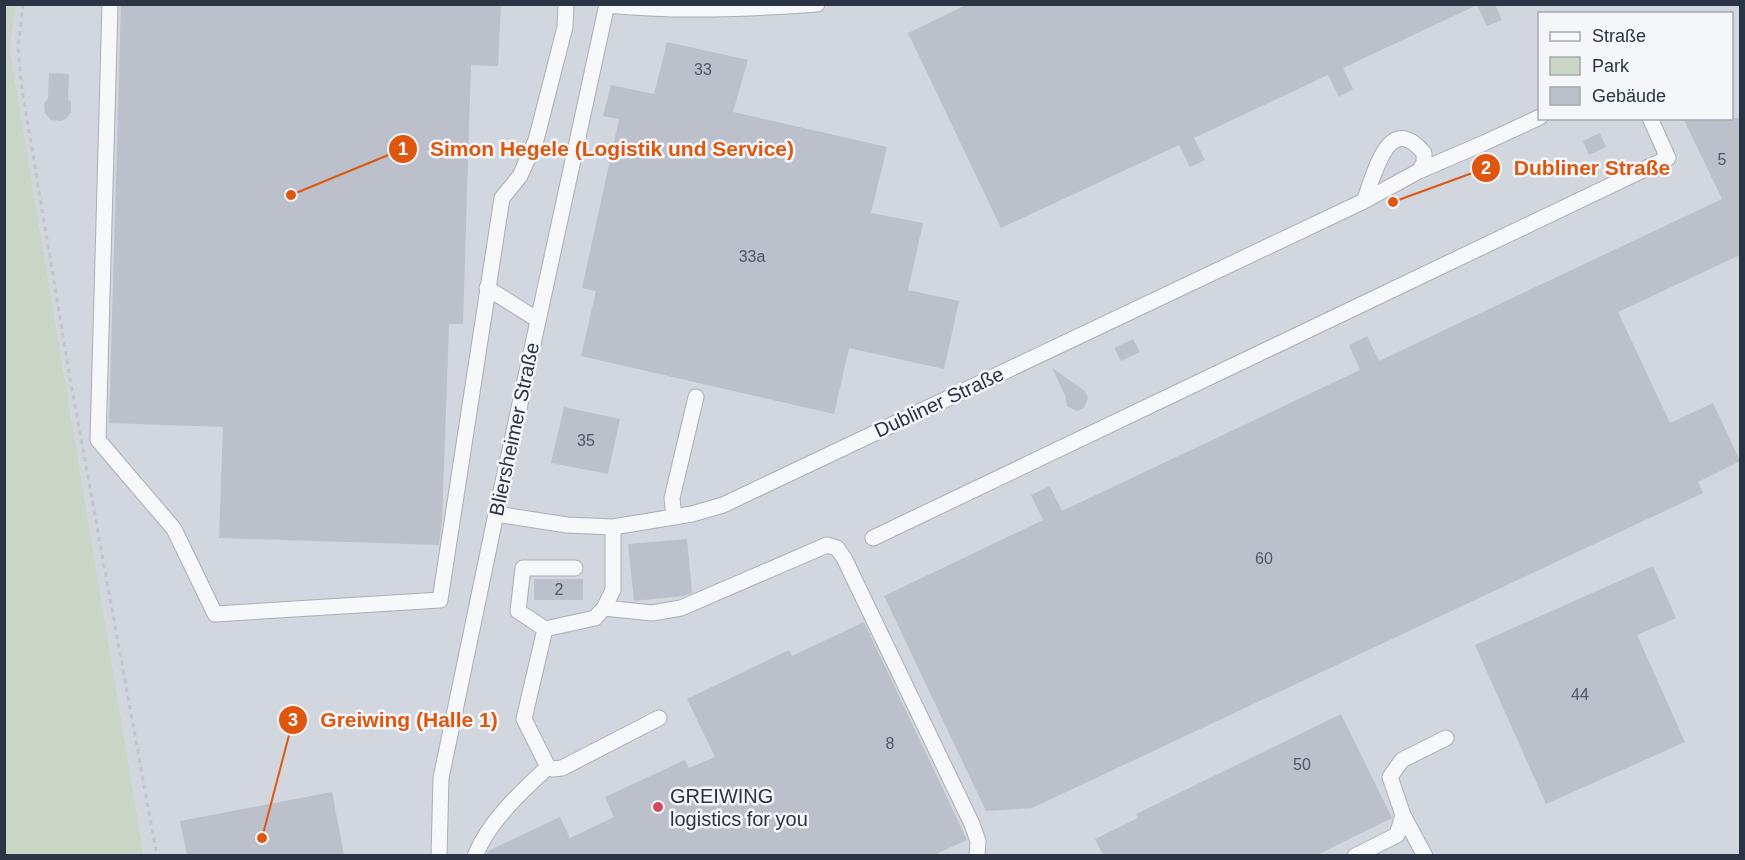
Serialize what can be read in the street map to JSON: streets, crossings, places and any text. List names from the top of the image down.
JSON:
{
  "streets": {
    "street": ["Dubliner Straße", "Bliersheimer Straße"]
  },
  "crossings": [
    ["Dubliner Straße", "Bliersheimer Straße"]
  ],
  "places": [
    "Simon Hegele (Logistik und Service)",
    "Dubliner Straße",
    "GREIWING logistics for you",
    "Greiwing (Halle 1)"
  ],
  "house_numbers": [
    "33",
    "5",
    "33a",
    "35",
    "60",
    "2",
    "44",
    "8",
    "50"
  ],
  "legend": ["Straße", "Park", "Gebäude"]
}
